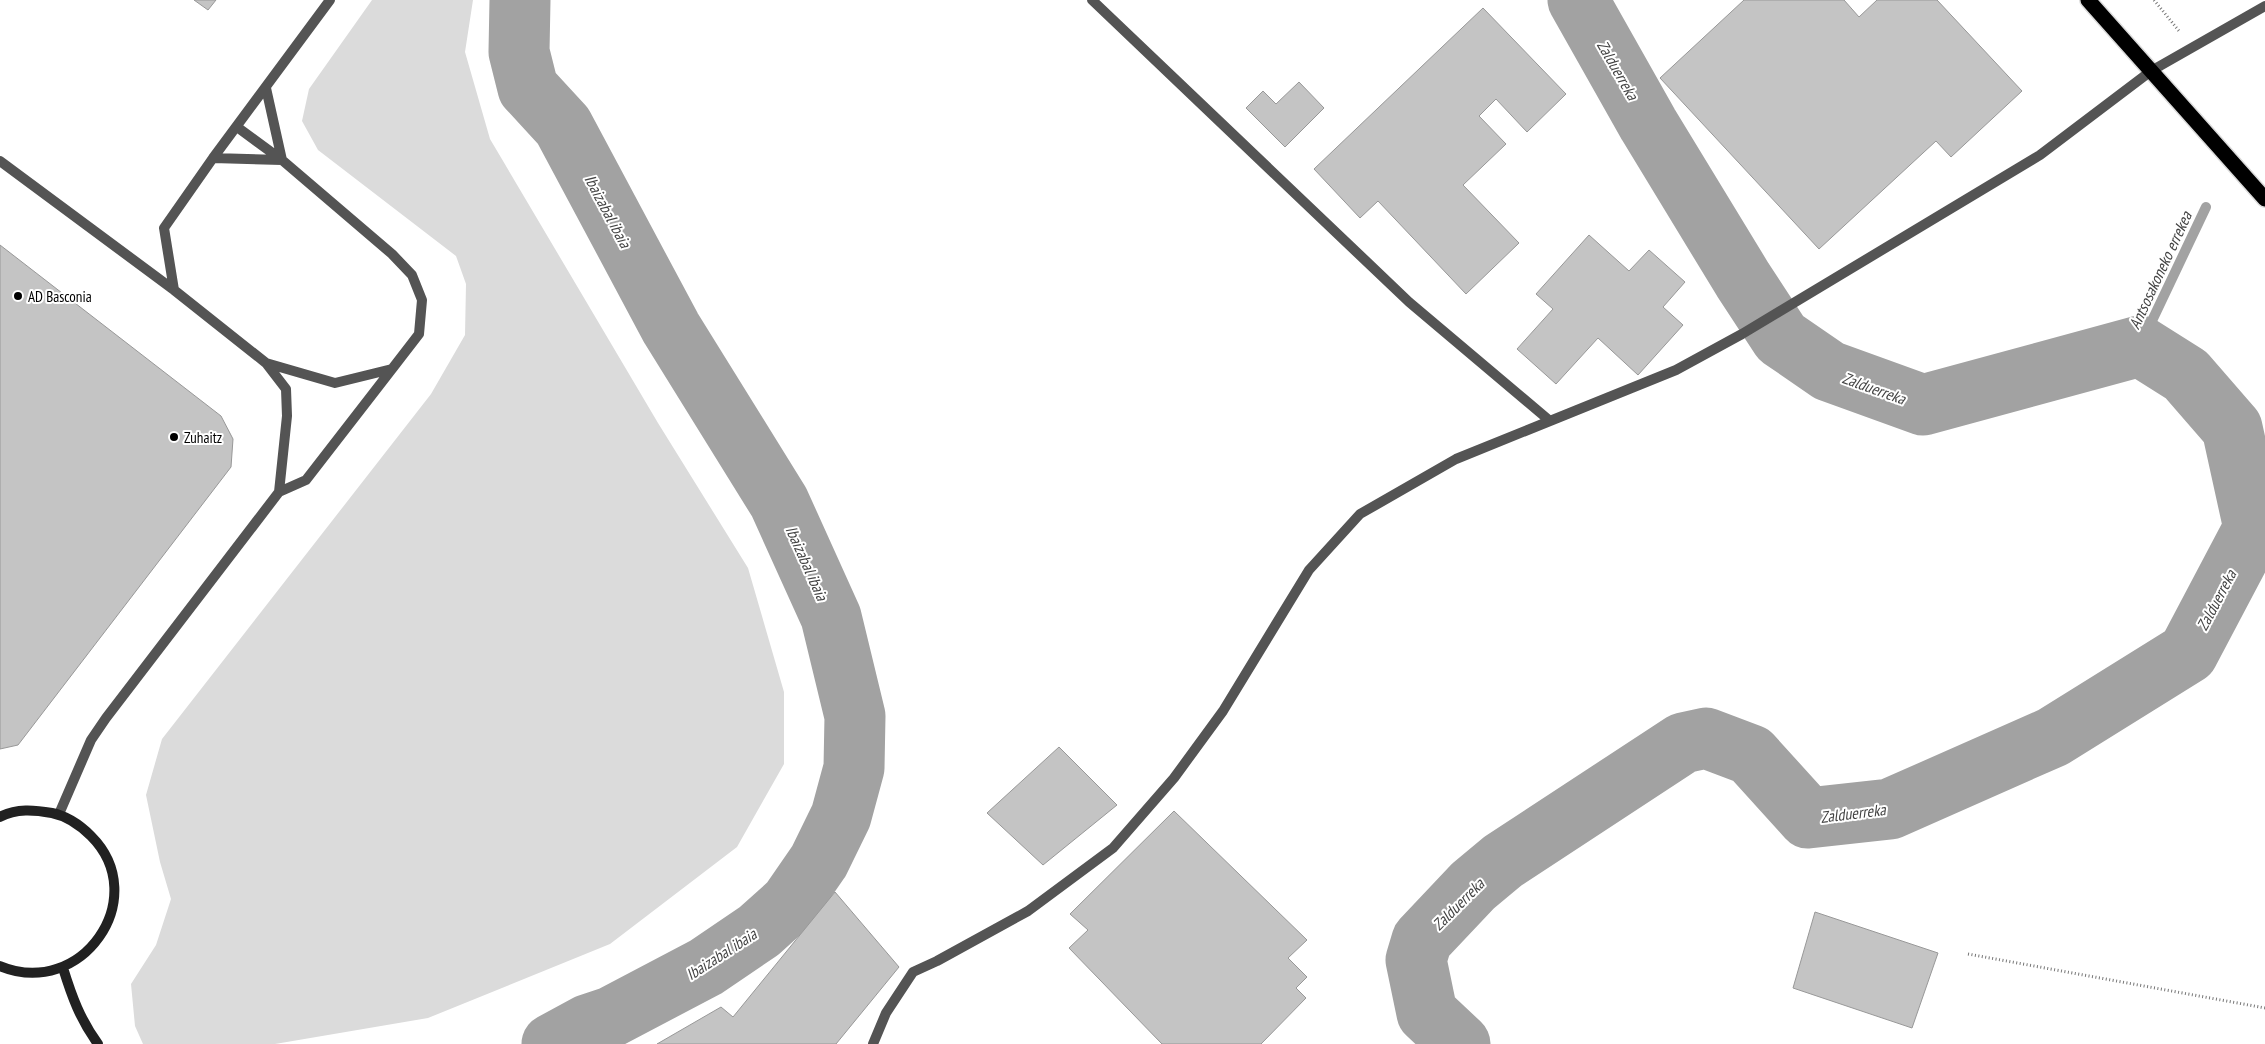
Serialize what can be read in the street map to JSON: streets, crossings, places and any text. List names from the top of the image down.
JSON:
{
  "water": ["Zalduerreka", "Ibaizabal ibaia", "Antsosakoneko errekea"],
  "places": ["AD Basconia", "Zuhaitz"]
}
